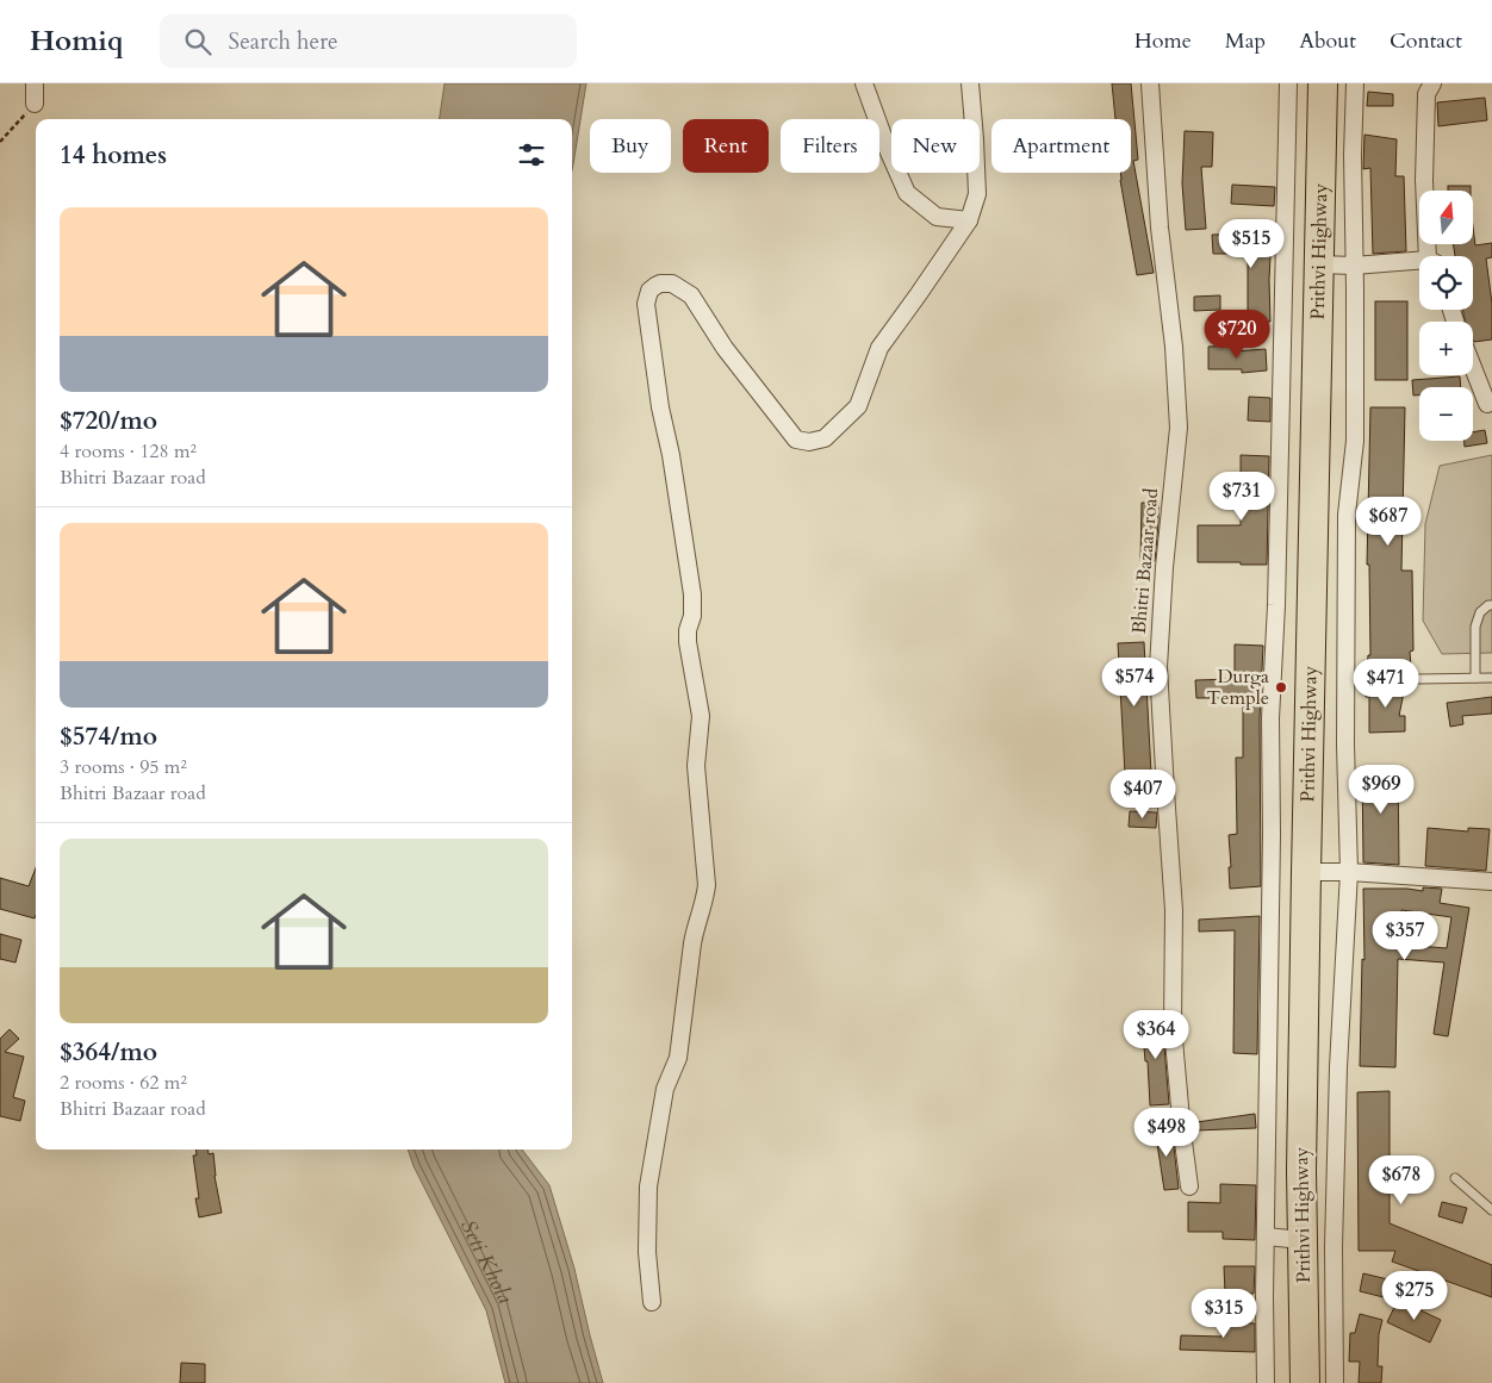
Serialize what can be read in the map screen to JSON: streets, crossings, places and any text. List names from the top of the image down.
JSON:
{
  "streets": {
    "highway": ["Prithvi Highway"],
    "street": ["Bhitri Bazaar road"]
  },
  "water": ["Seti Khola"],
  "places": ["Durga Temple"],
  "north": "top",
  "page": {
    "header": "Homiq",
    "search": "Search here",
    "nav": [
      "Home",
      "Map",
      "About",
      "Contact"
    ],
    "chip": [
      "Buy",
      "Rent",
      "Filters",
      "New",
      "Apartment"
    ],
    "heading": "14 homes",
    "map_buttons": ["+", "−"],
    "list": [
      {
        "name": "$720/mo",
        "note": "4 rooms · 128 m² · Bhitri Bazaar road"
      },
      {
        "name": "$574/mo",
        "note": "3 rooms · 95 m² · Bhitri Bazaar road"
      },
      {
        "name": "$364/mo",
        "note": "2 rooms · 62 m² · Bhitri Bazaar road"
      }
    ],
    "price": [
      "$515",
      "$720",
      "$731",
      "$687",
      "$574",
      "$471",
      "$969",
      "$407",
      "$357",
      "$364",
      "$498",
      "$678",
      "$275",
      "$315"
    ]
  }
}
